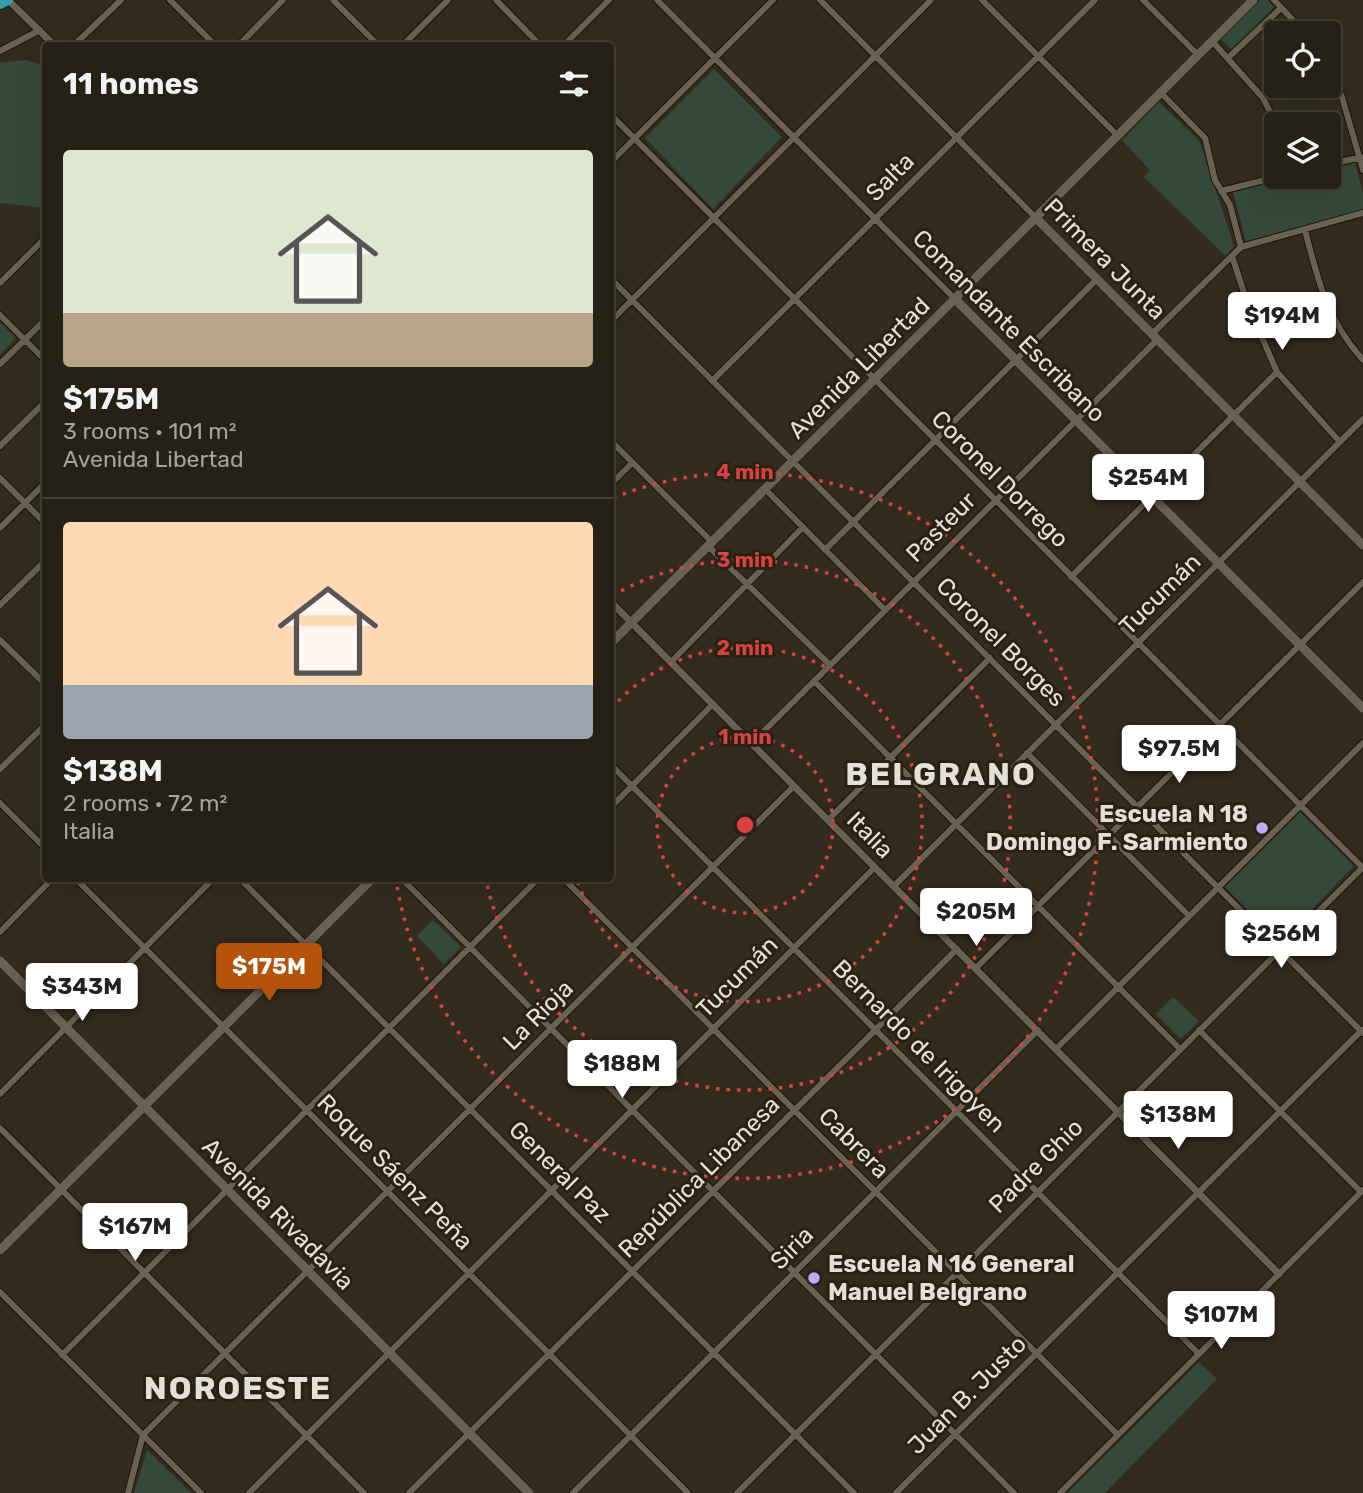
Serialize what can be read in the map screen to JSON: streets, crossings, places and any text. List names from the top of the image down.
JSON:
{
  "streets": {
    "main road": [
      "Primera Junta",
      "Comandante Escribano",
      "Avenida Libertad",
      "Avenida Rivadavia"
    ],
    "street": [
      "Salta",
      "Coronel Dorrego",
      "Pasteur",
      "Tucumán",
      "Coronel Borges",
      "Italia",
      "La Rioja",
      "Bernardo de Irigoyen",
      "Cabrera",
      "Padre Ghio",
      "Roque Sáenz Peña",
      "General Paz",
      "República Libanesa",
      "Siria",
      "Juan B. Justo"
    ]
  },
  "crossings": [
    ["Salta", "Primera Junta"],
    ["Salta", "Comandante Escribano"],
    ["Salta", "Coronel Dorrego"],
    ["Salta", "Coronel Borges"],
    ["Primera Junta", "Avenida Libertad"],
    ["Primera Junta", "Pasteur"],
    ["Primera Junta", "Tucumán"],
    ["Comandante Escribano", "Avenida Libertad"],
    ["Comandante Escribano", "Pasteur"],
    ["Comandante Escribano", "Tucumán"],
    ["Avenida Libertad", "Coronel Dorrego"],
    ["Avenida Libertad", "Coronel Borges"],
    ["Avenida Libertad", "Italia"],
    ["Coronel Dorrego", "Pasteur"],
    ["Coronel Dorrego", "Tucumán"],
    ["Coronel Dorrego", "Padre Ghio"],
    ["Pasteur", "Coronel Borges"],
    ["Pasteur", "Italia"],
    ["Tucumán", "Coronel Borges"],
    ["Tucumán", "Italia"],
    ["Tucumán", "Bernardo de Irigoyen"],
    ["Tucumán", "Cabrera"],
    ["Tucumán", "Roque Sáenz Peña"],
    ["Tucumán", "General Paz"],
    ["Tucumán", "Avenida Rivadavia"],
    ["Coronel Borges", "Padre Ghio"],
    ["Coronel Borges", "Juan B. Justo"],
    ["Italia", "La Rioja"],
    ["Italia", "Padre Ghio"],
    ["Italia", "República Libanesa"],
    ["Italia", "Siria"],
    ["Italia", "Juan B. Justo"],
    ["La Rioja", "Bernardo de Irigoyen"],
    ["La Rioja", "Cabrera"],
    ["La Rioja", "Roque Sáenz Peña"],
    ["La Rioja", "General Paz"],
    ["La Rioja", "Avenida Rivadavia"],
    ["Bernardo de Irigoyen", "Padre Ghio"],
    ["Bernardo de Irigoyen", "República Libanesa"],
    ["Bernardo de Irigoyen", "Siria"],
    ["Bernardo de Irigoyen", "Juan B. Justo"],
    ["Cabrera", "Padre Ghio"],
    ["Cabrera", "República Libanesa"],
    ["Cabrera", "Siria"],
    ["Cabrera", "Juan B. Justo"],
    ["Padre Ghio", "General Paz"],
    ["Roque Sáenz Peña", "República Libanesa"],
    ["Roque Sáenz Peña", "Siria"],
    ["General Paz", "República Libanesa"],
    ["General Paz", "Siria"],
    ["República Libanesa", "Avenida Rivadavia"]
  ],
  "districts": ["BELGRANO", "NOROESTE"],
  "places": ["Escuela N 18 Domingo F. Sarmiento", "Escuela N 16 General Manuel Belgrano"],
  "page": {
    "heading": "11 homes",
    "list": [
      {
        "name": "$175M",
        "note": "3 rooms · 101 m² · Avenida Libertad"
      },
      {
        "name": "$138M",
        "note": "2 rooms · 72 m² · Italia"
      }
    ],
    "price": [
      "$194M",
      "$254M",
      "$97.5M",
      "$205M",
      "$256M",
      "$175M",
      "$343M",
      "$188M",
      "$138M",
      "$167M",
      "$107M"
    ]
  },
  "rings": [
    "4 min",
    "3 min",
    "2 min",
    "1 min"
  ]
}
